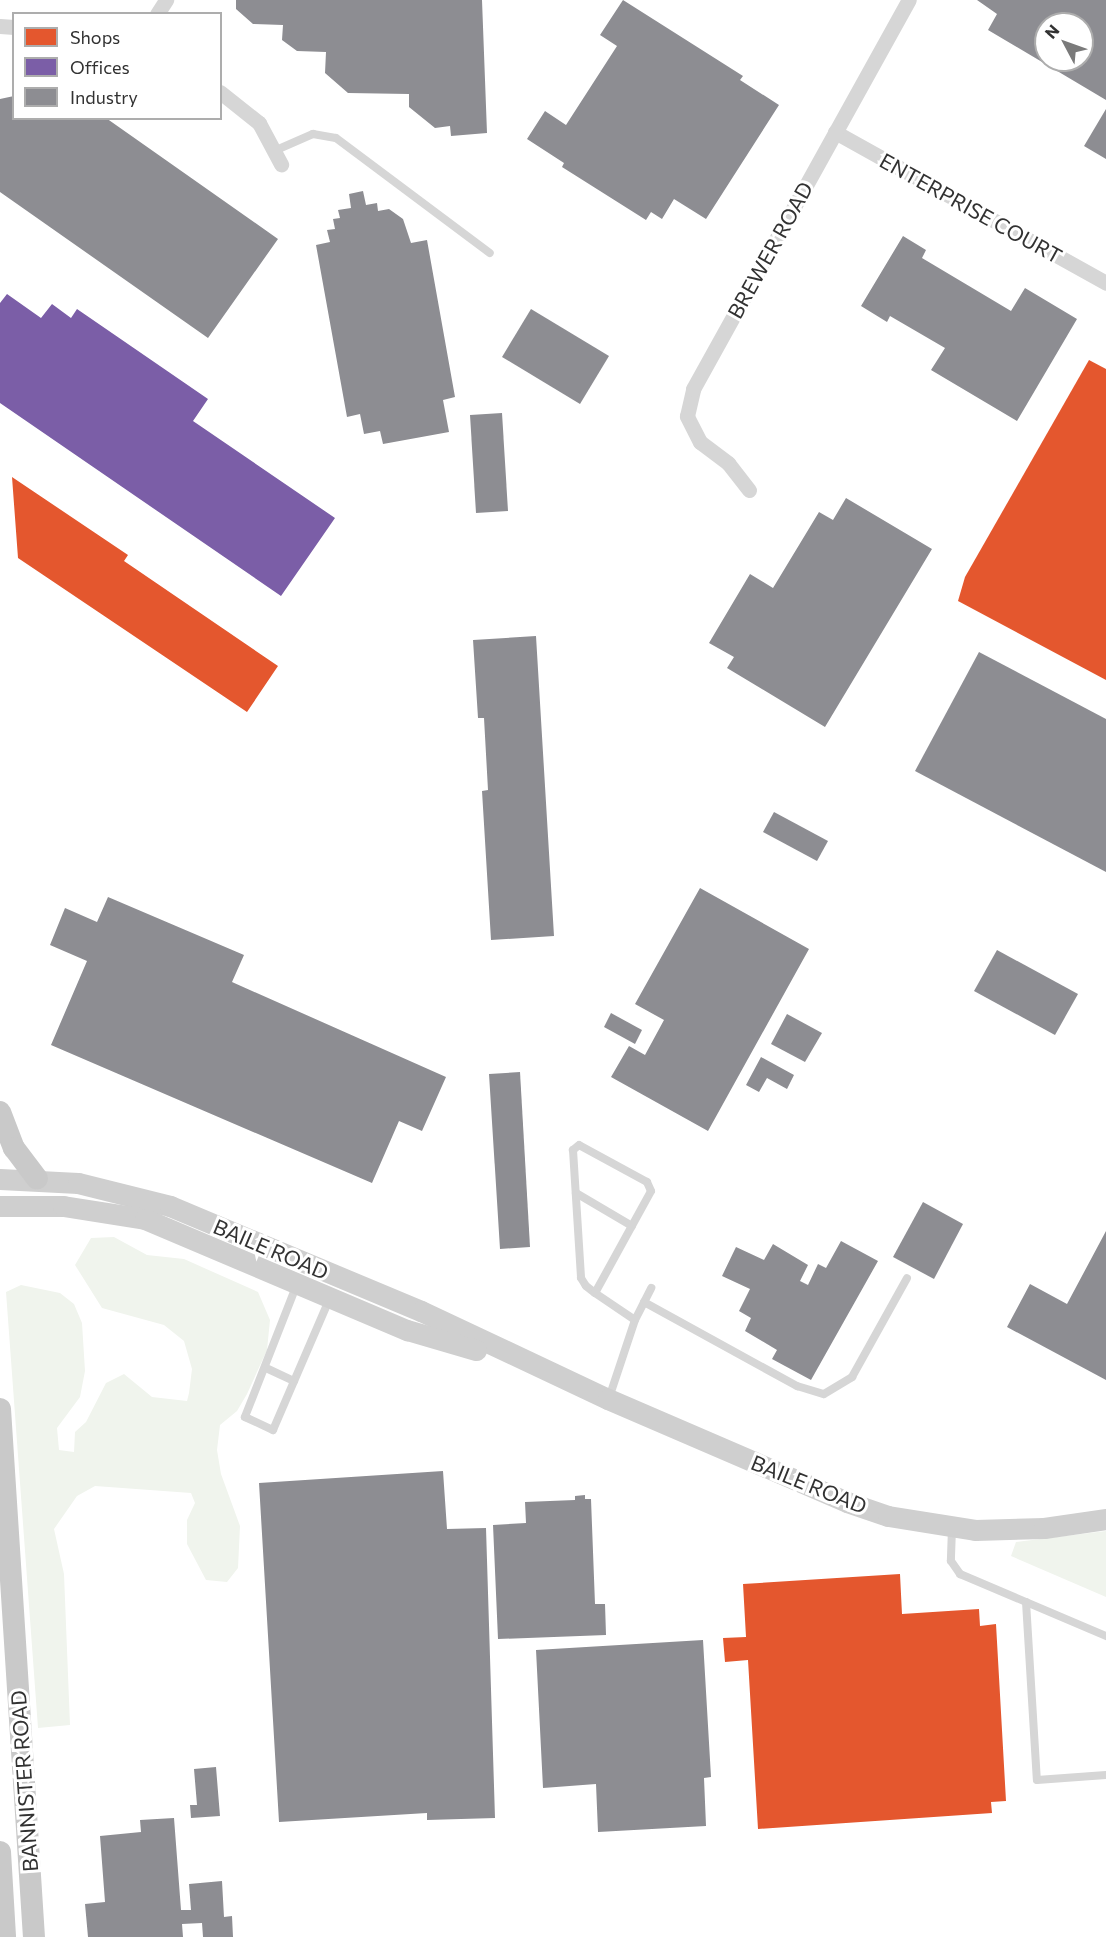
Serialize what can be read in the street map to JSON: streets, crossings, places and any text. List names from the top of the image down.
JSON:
{
  "streets": {
    "main road": ["BANNISTER ROAD"],
    "street": ["ENTERPRISE COURT", "BREWER ROAD", "BAILE ROAD"]
  },
  "crossings": [
    ["ENTERPRISE COURT", "BREWER ROAD"]
  ],
  "legend": ["Shops", "Offices", "Industry"],
  "north": "top left"
}
